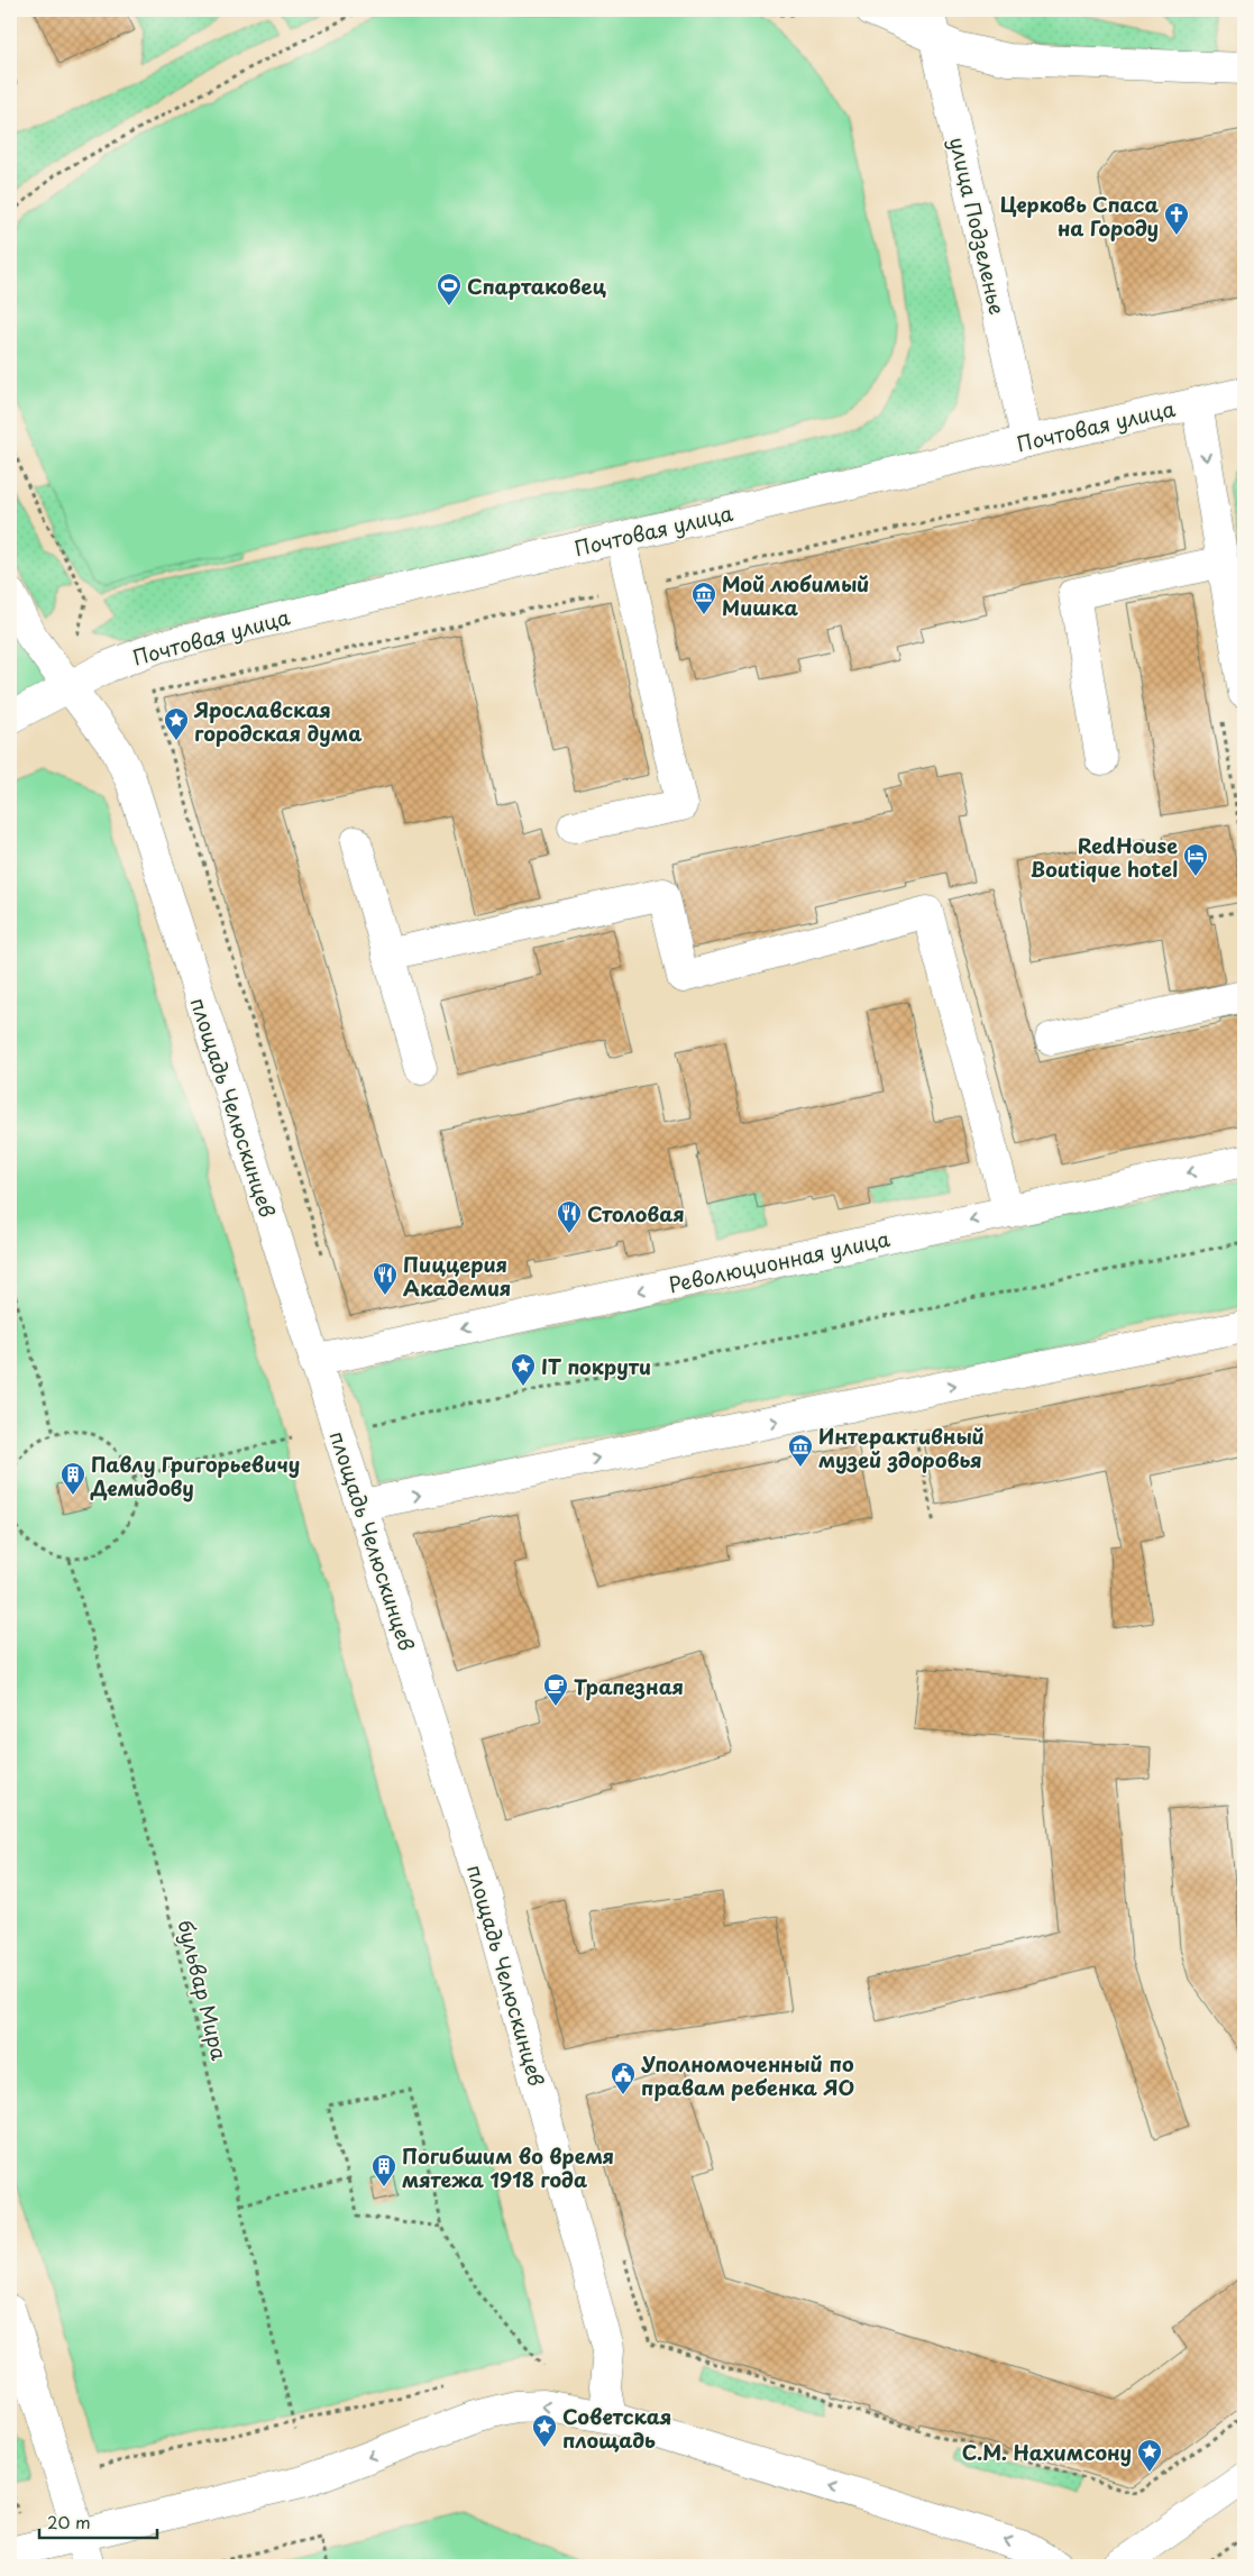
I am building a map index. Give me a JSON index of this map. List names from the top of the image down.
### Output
{
  "streets": {
    "street": [
      "улица Подзеленье",
      "Почтовая улица",
      "площадь Челюскинцев",
      "Революционная улица"
    ],
    "path": ["бульвар Мира"]
  },
  "crossings": [
    ["улица Подзеленье", "Почтовая улица"],
    ["Почтовая улица", "площадь Челюскинцев"],
    ["площадь Челюскинцев", "Революционная улица"]
  ],
  "places": {
    "church": ["Церковь Спаса на Городу"],
    "sports": ["Спартаковец"],
    "museum": ["Мой любимый Мишка", "Интерактивный музей здоровья"],
    "place": [
      "Ярославская городская дума",
      "IT покрути",
      "Советская площадь",
      "С.М. Нахимсону"
    ],
    "hotel": ["RedHouse Boutique hotel"],
    "restaurant": ["Столовая", "Пиццерия Академия"],
    "building": ["Павлу Григорьевичу Демидову", "Погибшим во время мятежа 1918 года"],
    "cafe": ["Трапезная"],
    "public building": ["Уполномоченный по правам ребенка ЯО"]
  },
  "scale_bar": "20 m"
}
